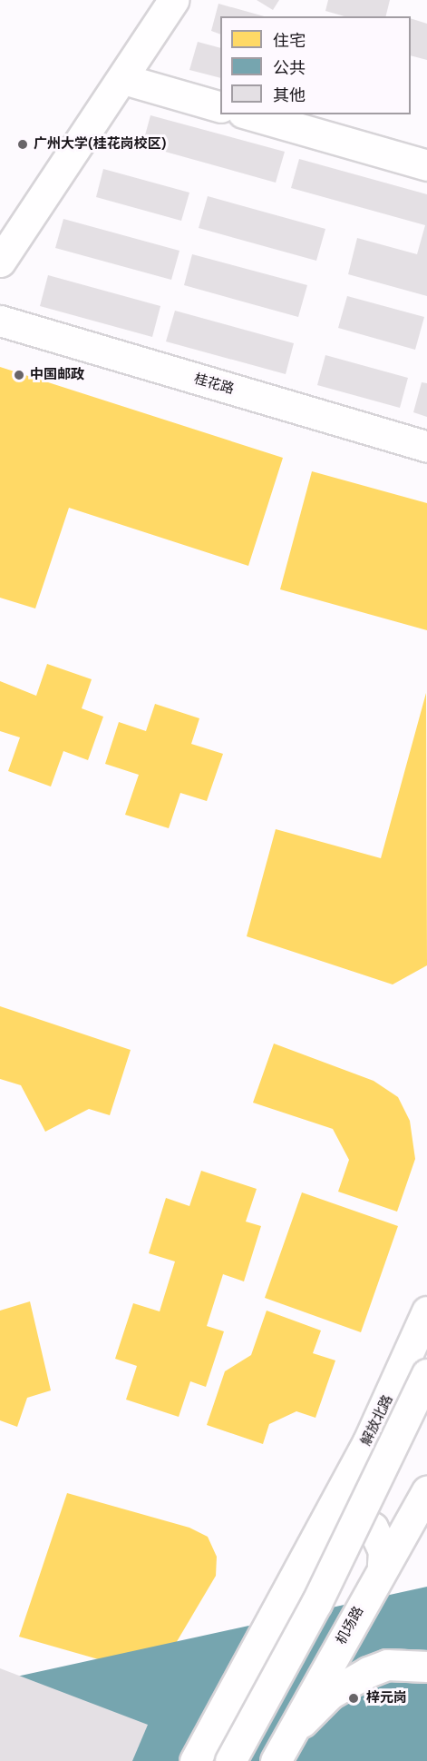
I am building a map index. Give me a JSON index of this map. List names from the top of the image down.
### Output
{
  "streets": {
    "main road": ["桂花路", "解放北路", "机场路"]
  },
  "places": ["广州大学(桂花岗校区)", "中国邮政", "梓元岗"],
  "legend": ["住宅", "公共", "其他"]
}
